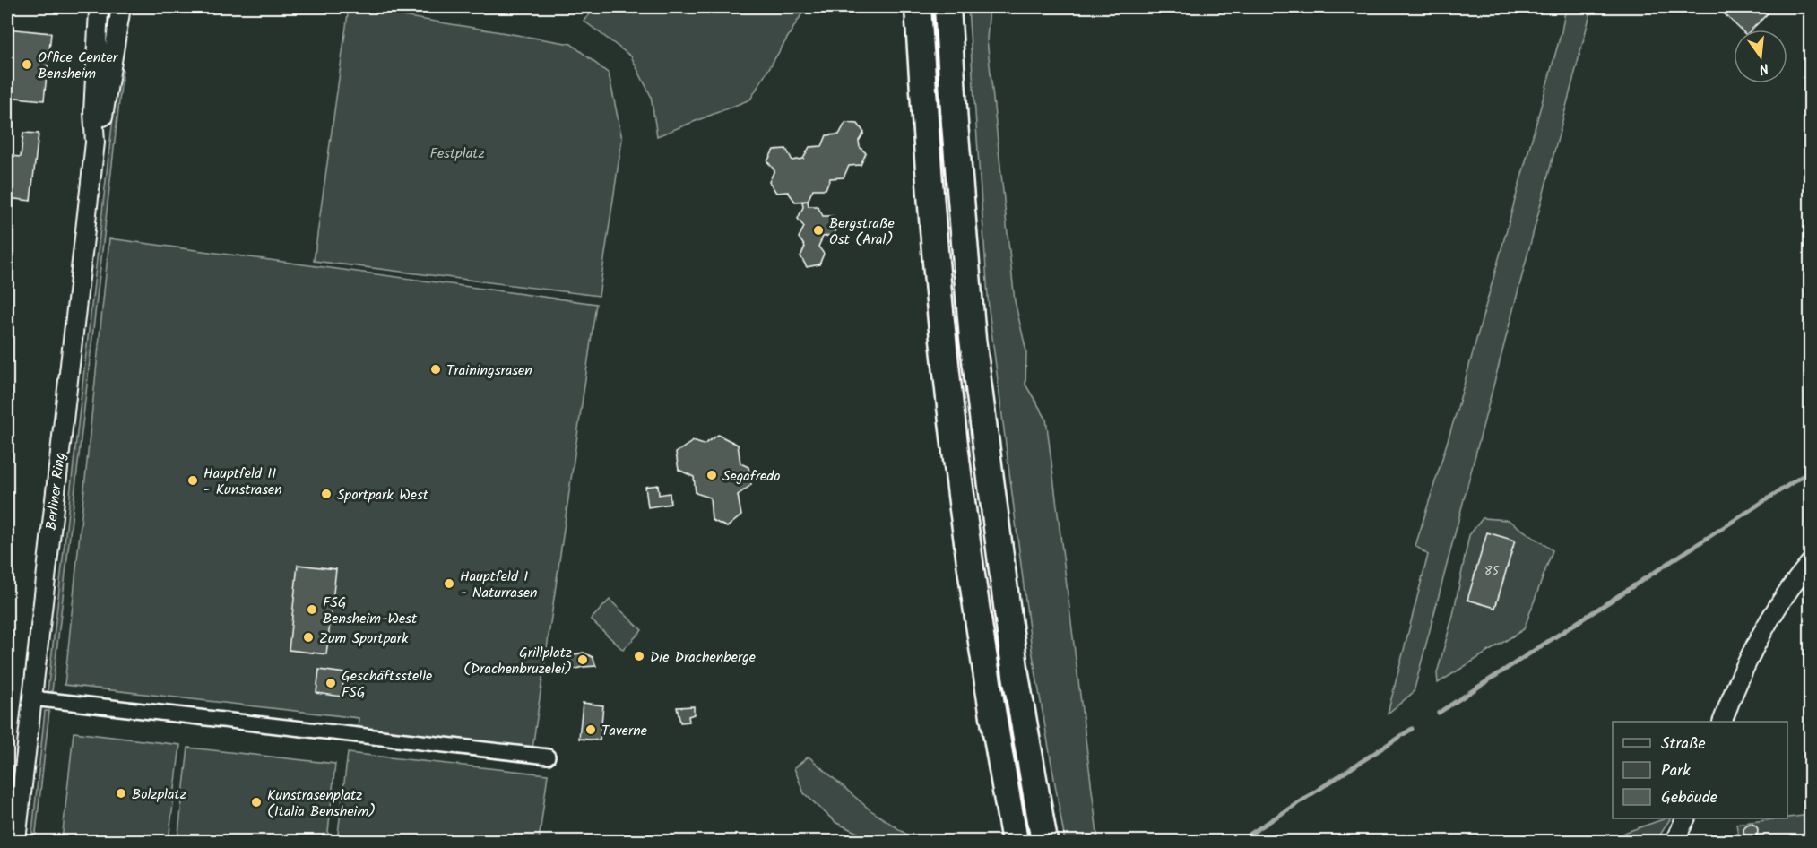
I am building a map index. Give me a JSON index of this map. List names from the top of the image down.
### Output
{
  "streets": {
    "street": ["Berliner Ring"]
  },
  "parks": ["Festplatz"],
  "places": [
    "Office Center Bensheim",
    "Bergstraße Ost (Aral)",
    "Trainingsrasen",
    "Segafredo",
    "Hauptfeld II - Kunstrasen",
    "Sportpark West",
    "Hauptfeld I - Naturrasen",
    "FSG Bensheim-West",
    "Zum Sportpark",
    "Die Drachenberge",
    "Grillplatz (Drachenbruzelei)",
    "Geschäftsstelle FSG",
    "Taverne",
    "Bolzplatz",
    "Kunstrasenplatz (Italia Bensheim)"
  ],
  "house_numbers": ["85"],
  "legend": ["Straße", "Park", "Gebäude"],
  "north": "bottom"
}
